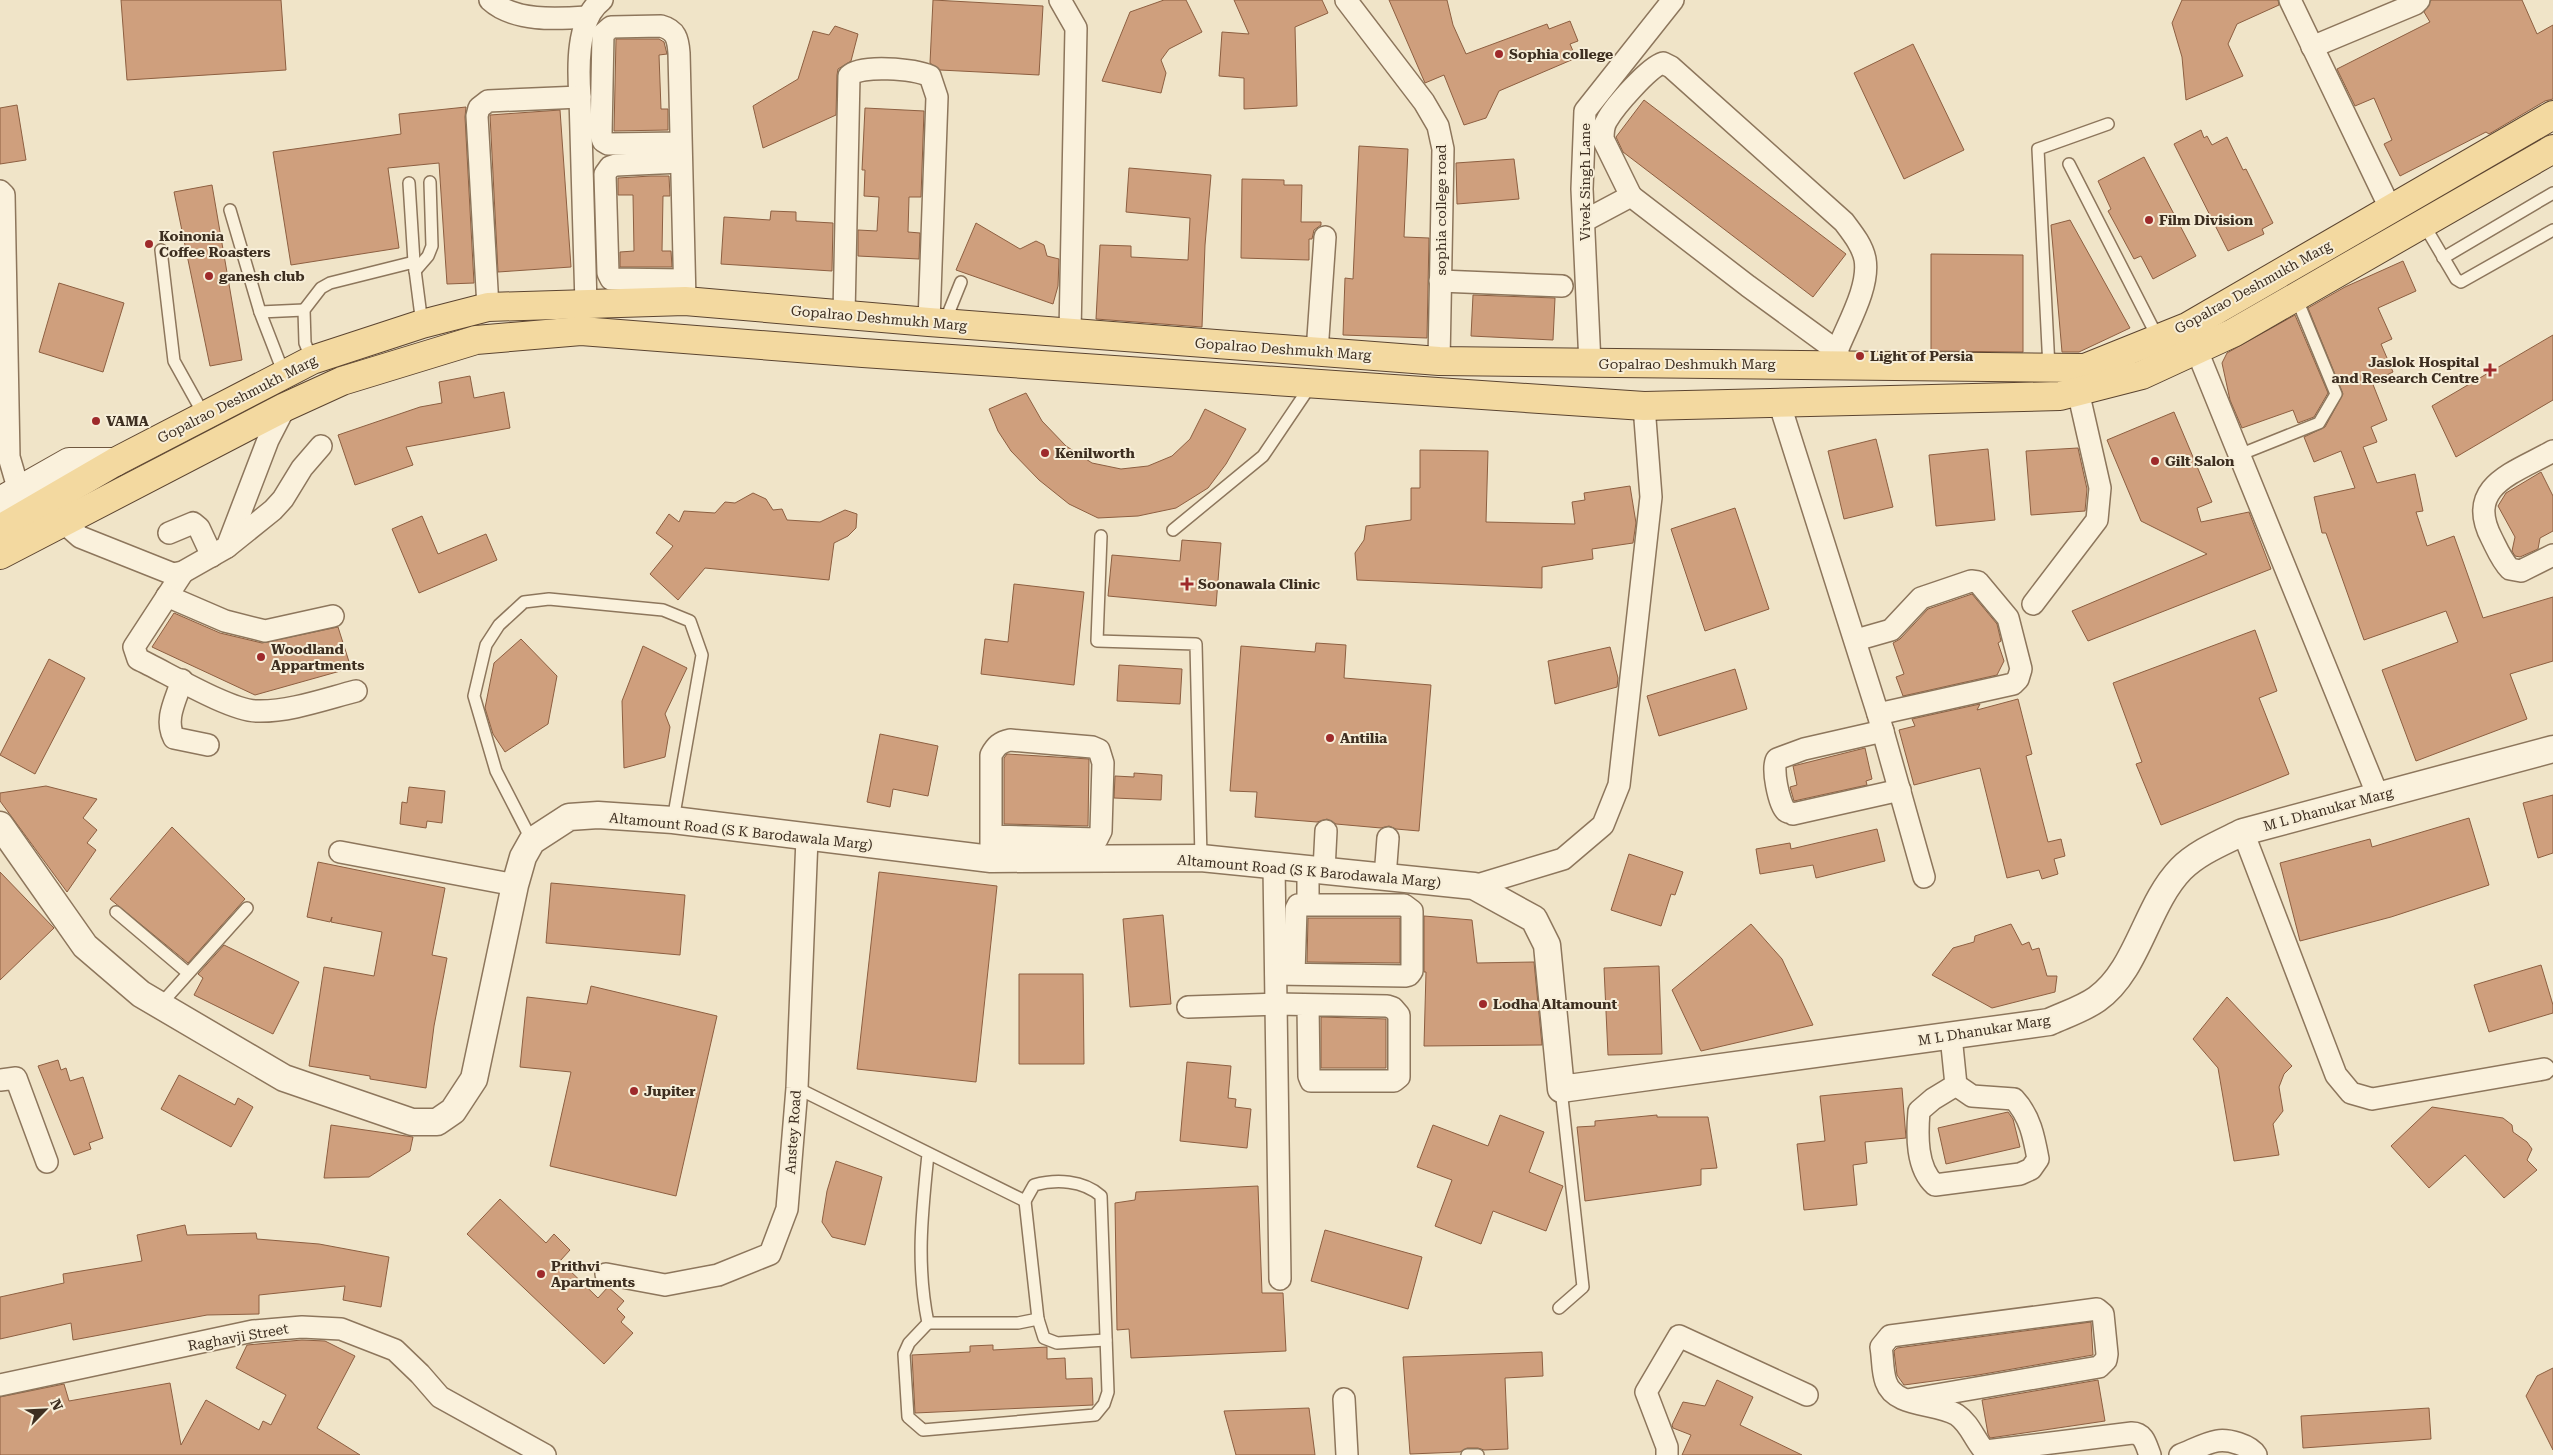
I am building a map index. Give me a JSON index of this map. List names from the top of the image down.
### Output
{
  "streets": {
    "main road": ["Gopalrao Deshmukh Marg"],
    "street": [
      "Vivek Singh Lane",
      "sophia college road",
      "M L Dhanukar Marg",
      "Altamount Road (S K Barodawala Marg)",
      "Anstey Road",
      "Raghavji Street"
    ]
  },
  "crossings": [
    ["Vivek Singh Lane", "Gopalrao Deshmukh Marg"],
    ["sophia college road", "Gopalrao Deshmukh Marg"],
    ["M L Dhanukar Marg", "Altamount Road (S K Barodawala Marg)"],
    ["Altamount Road (S K Barodawala Marg)", "Anstey Road"]
  ],
  "places": {
    "other": [
      "Sophia college",
      "Film Division",
      "Koinonia Coffee Roasters",
      "ganesh club",
      "Light of Persia",
      "VAMA",
      "Kenilworth",
      "Gilt Salon",
      "Woodland Appartments",
      "Antilia",
      "Lodha Altamount",
      "Jupiter",
      "Prithvi Apartments"
    ],
    "health": ["Jaslok Hospital and Research Centre", "Soonawala Clinic"]
  },
  "north": "top right"
}
